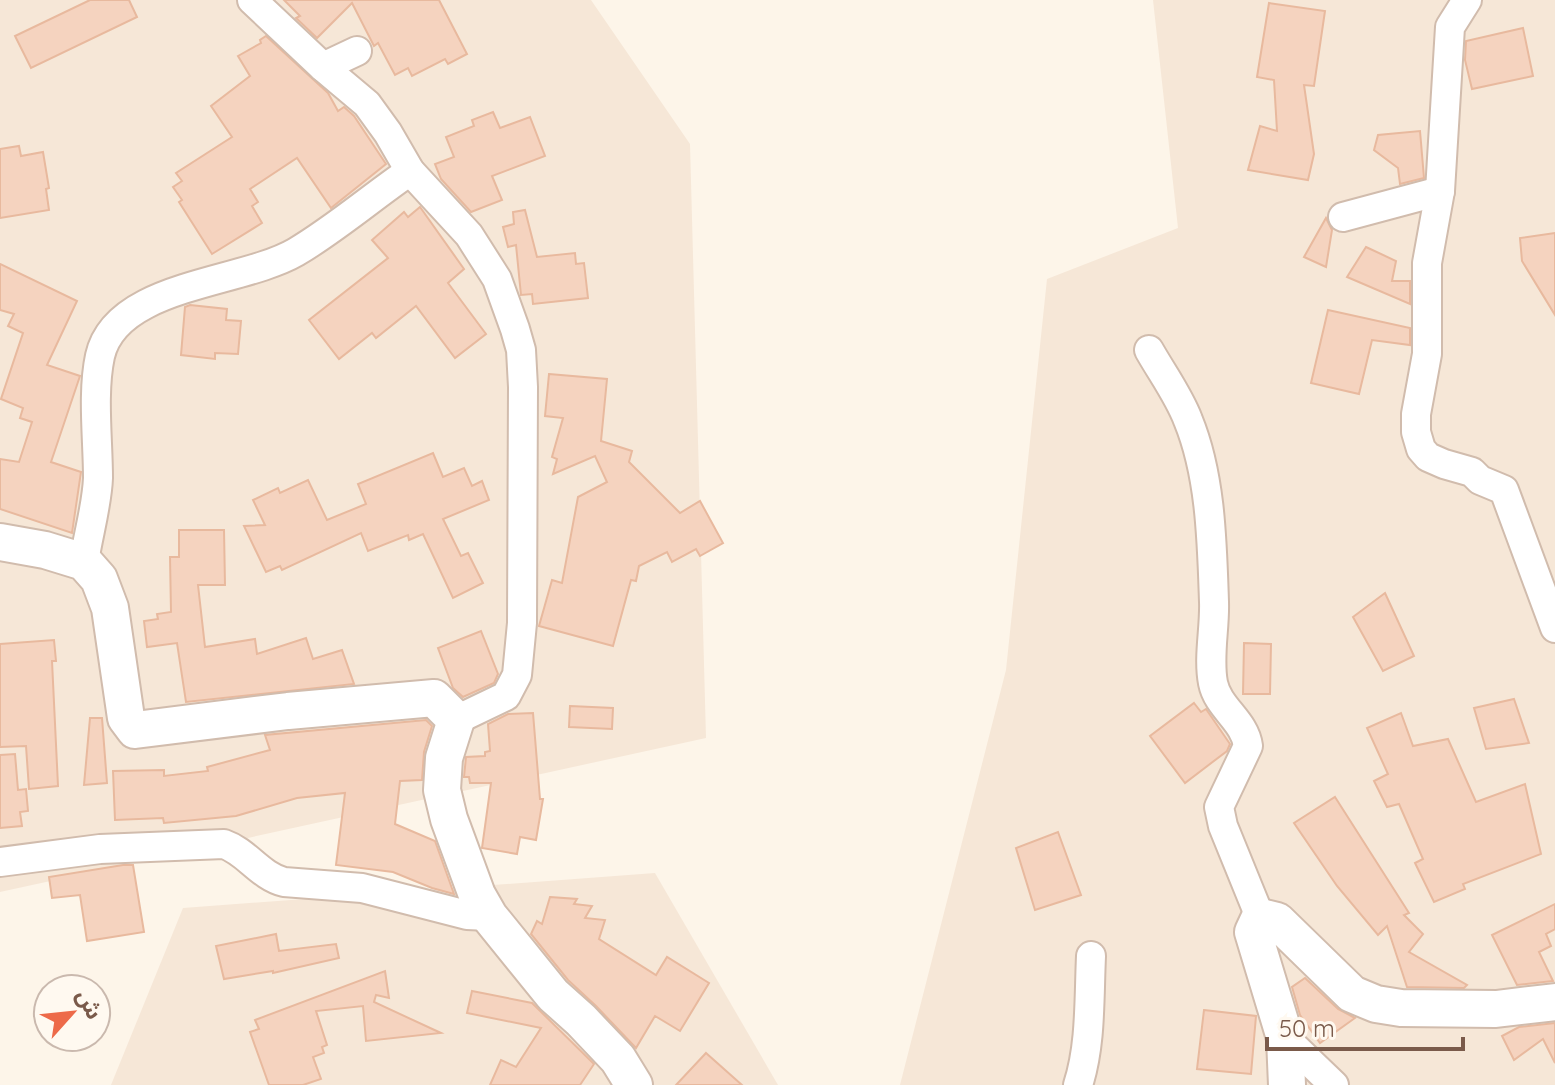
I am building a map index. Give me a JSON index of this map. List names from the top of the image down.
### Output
{
  "scale_bar": "50 m",
  "north": "top right"
}
